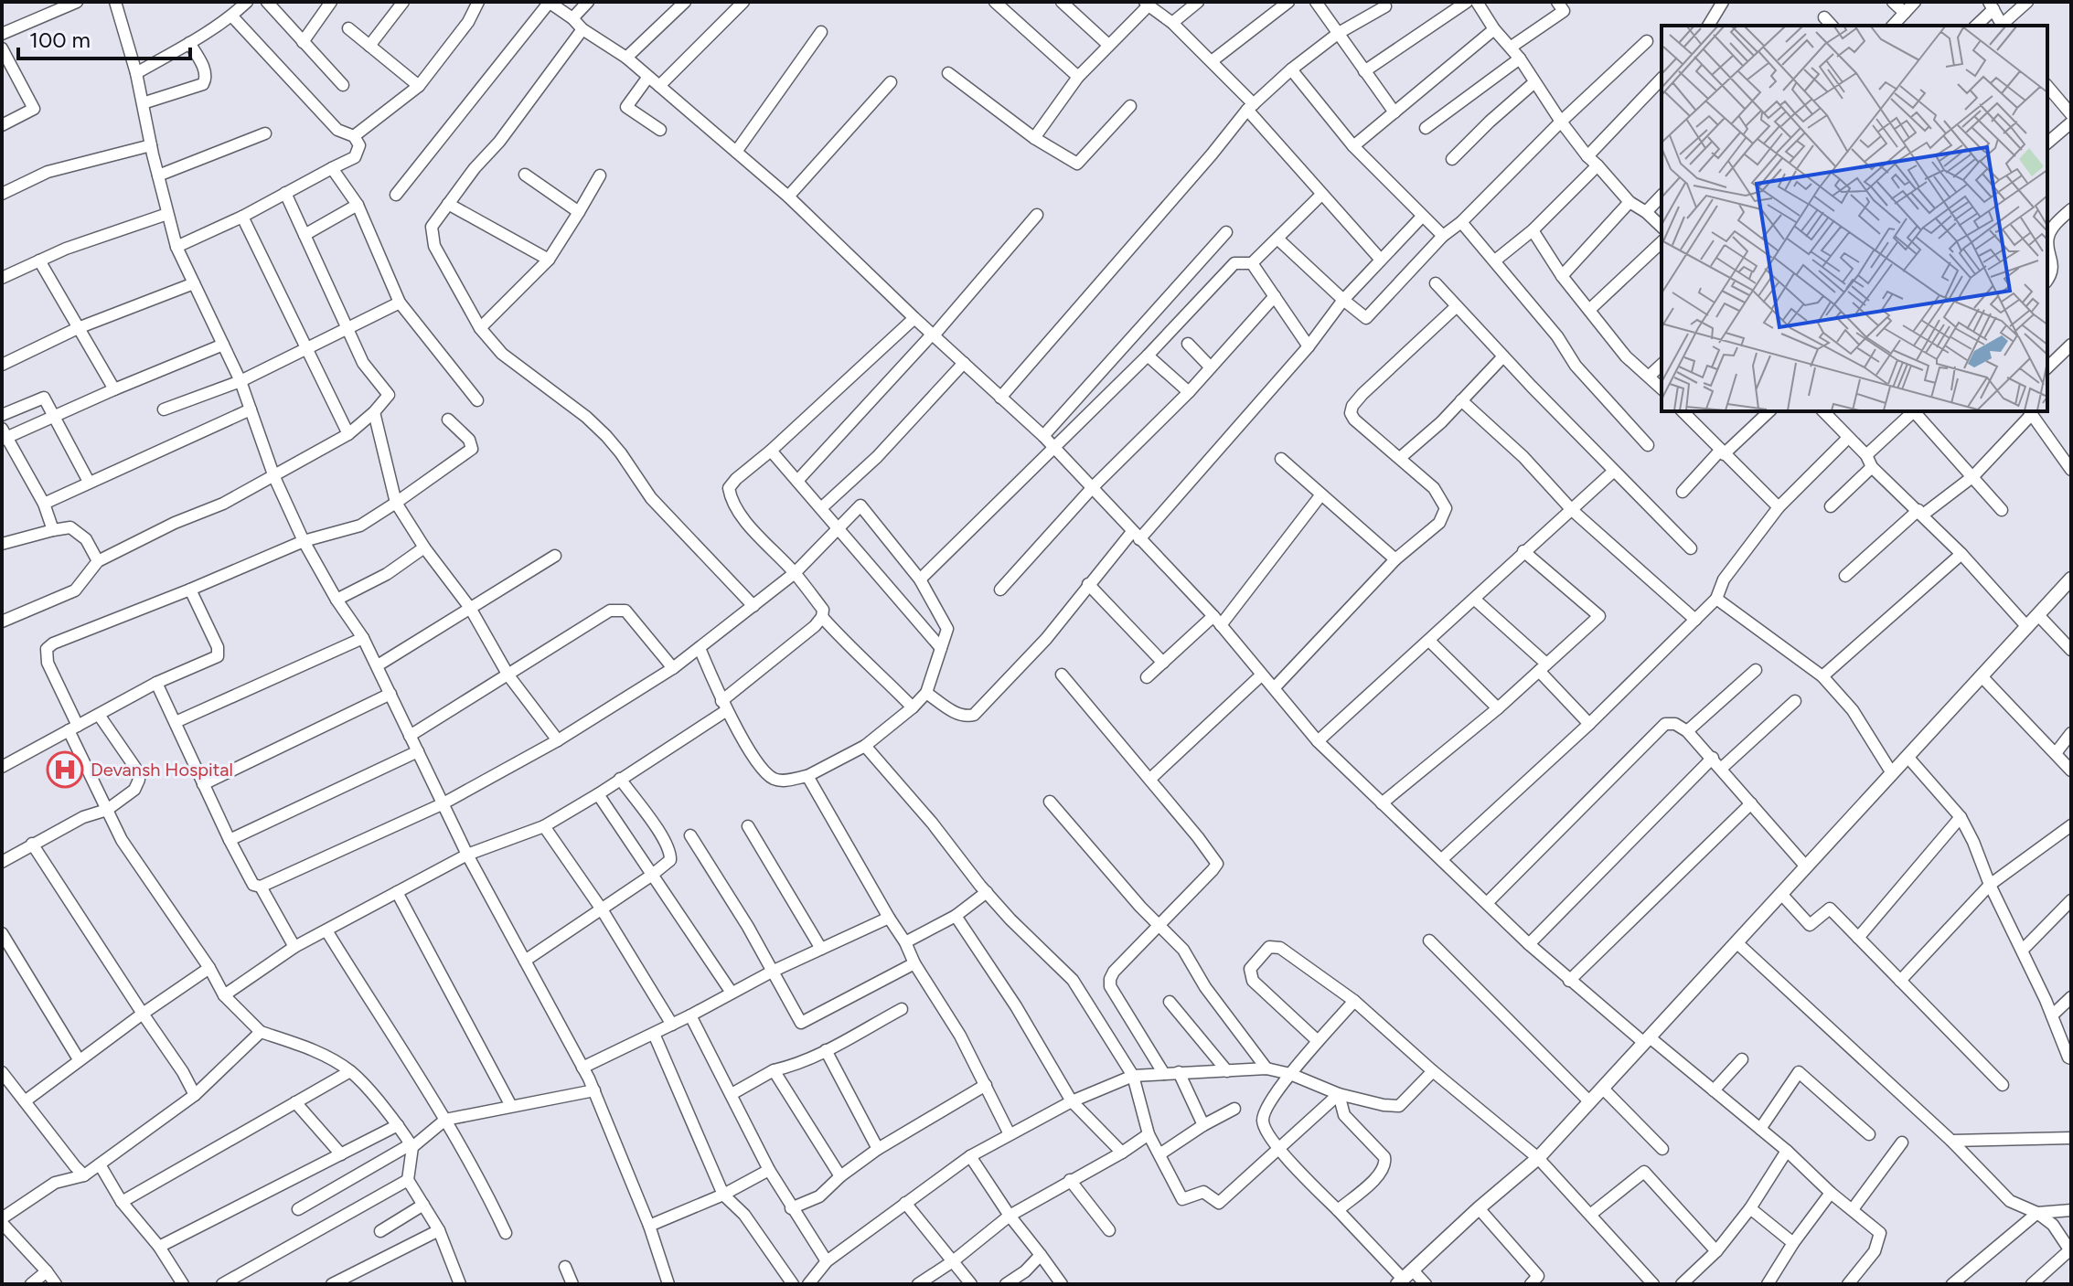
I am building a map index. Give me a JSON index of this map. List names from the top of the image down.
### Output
{
  "places": {
    "hospital": ["Devansh Hospital"]
  },
  "scale_bar": "100 m"
}
